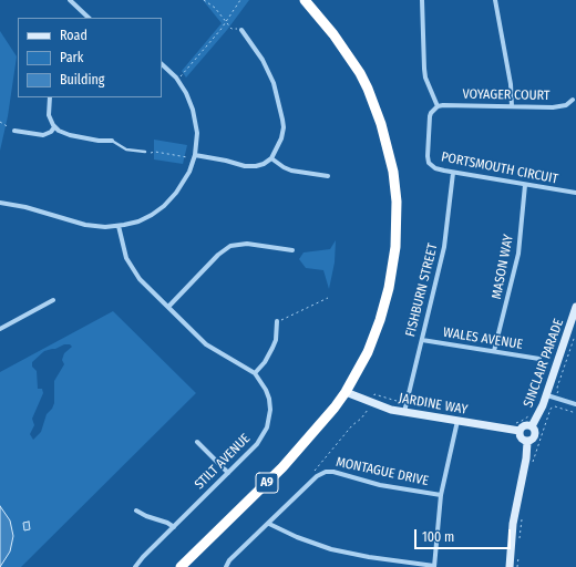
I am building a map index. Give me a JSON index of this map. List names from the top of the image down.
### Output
{
  "streets": {
    "highway": ["A9"],
    "street": [
      "VOYAGER COURT",
      "PORTSMOUTH CIRCUIT",
      "MASON WAY",
      "FISHBURN STREET",
      "WALES AVENUE",
      "SINCLAIR PARADE",
      "JARDINE WAY",
      "STILT AVENUE",
      "MONTAGUE DRIVE"
    ]
  },
  "crossings": [
    ["VOYAGER COURT", "PORTSMOUTH CIRCUIT"],
    ["PORTSMOUTH CIRCUIT", "MASON WAY"],
    ["PORTSMOUTH CIRCUIT", "FISHBURN STREET"],
    ["MASON WAY", "WALES AVENUE"],
    ["FISHBURN STREET", "WALES AVENUE"],
    ["FISHBURN STREET", "JARDINE WAY"],
    ["SINCLAIR PARADE", "JARDINE WAY"],
    ["JARDINE WAY", "A9"]
  ],
  "legend": ["Road", "Park", "Building"],
  "scale_bar": "100 m"
}
